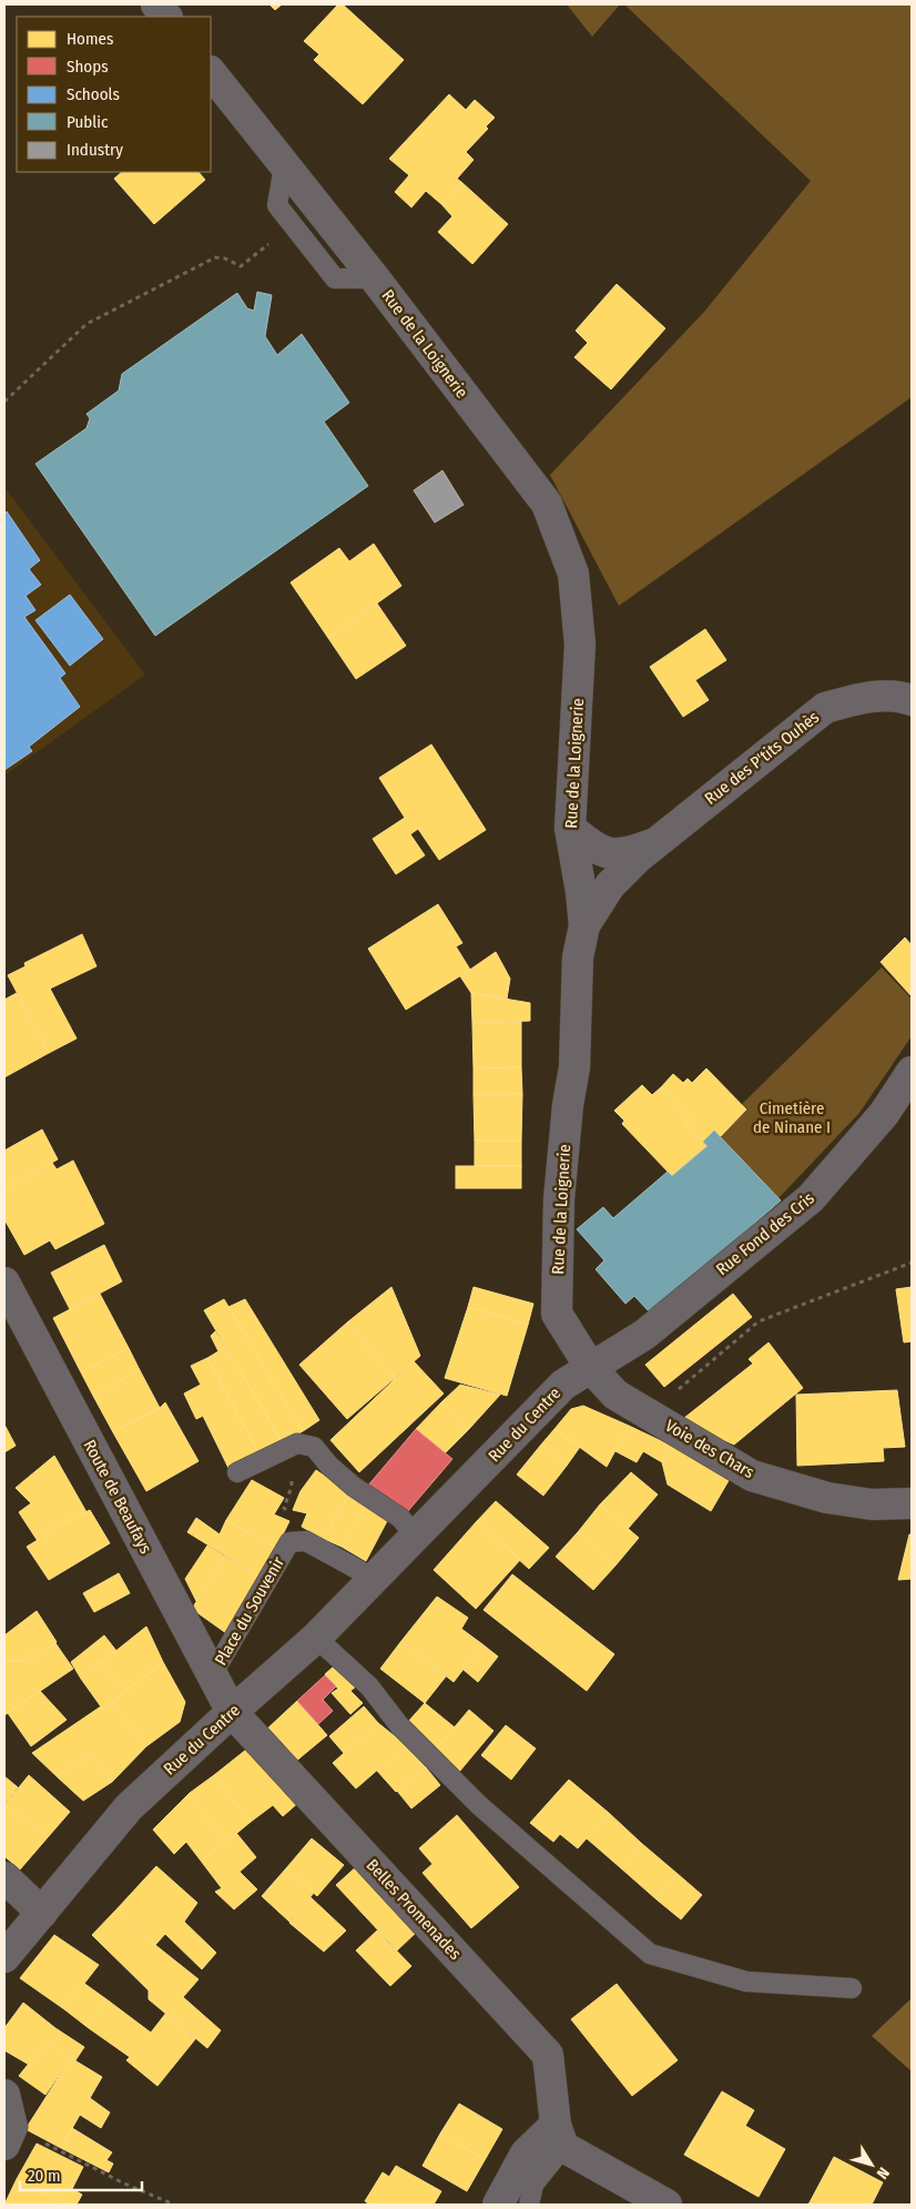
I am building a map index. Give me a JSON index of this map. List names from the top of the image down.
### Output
{
  "streets": {
    "street": [
      "Rue de la Loignerie",
      "Rue des P'tits Ouhès",
      "Rue Fond des Cris",
      "Rue du Centre",
      "Voie des Chars",
      "Route de Beaufays",
      "Belles Promenades"
    ],
    "lane": ["Place du Souvenir"]
  },
  "crossings": [
    ["Rue de la Loignerie", "Rue des P'tits Ouhès"],
    ["Rue de la Loignerie", "Rue Fond des Cris"],
    ["Rue de la Loignerie", "Rue du Centre"],
    ["Rue de la Loignerie", "Voie des Chars"],
    ["Rue Fond des Cris", "Rue du Centre"],
    ["Rue Fond des Cris", "Voie des Chars"],
    ["Rue du Centre", "Voie des Chars"],
    ["Rue du Centre", "Route de Beaufays"],
    ["Rue du Centre", "Place du Souvenir"],
    ["Rue du Centre", "Belles Promenades"],
    ["Route de Beaufays", "Place du Souvenir"],
    ["Route de Beaufays", "Belles Promenades"]
  ],
  "parks": ["Cimetière de Ninane I"],
  "legend": [
    "Homes",
    "Shops",
    "Schools",
    "Public",
    "Industry"
  ],
  "scale_bar": "20 m",
  "north": "bottom right"
}
